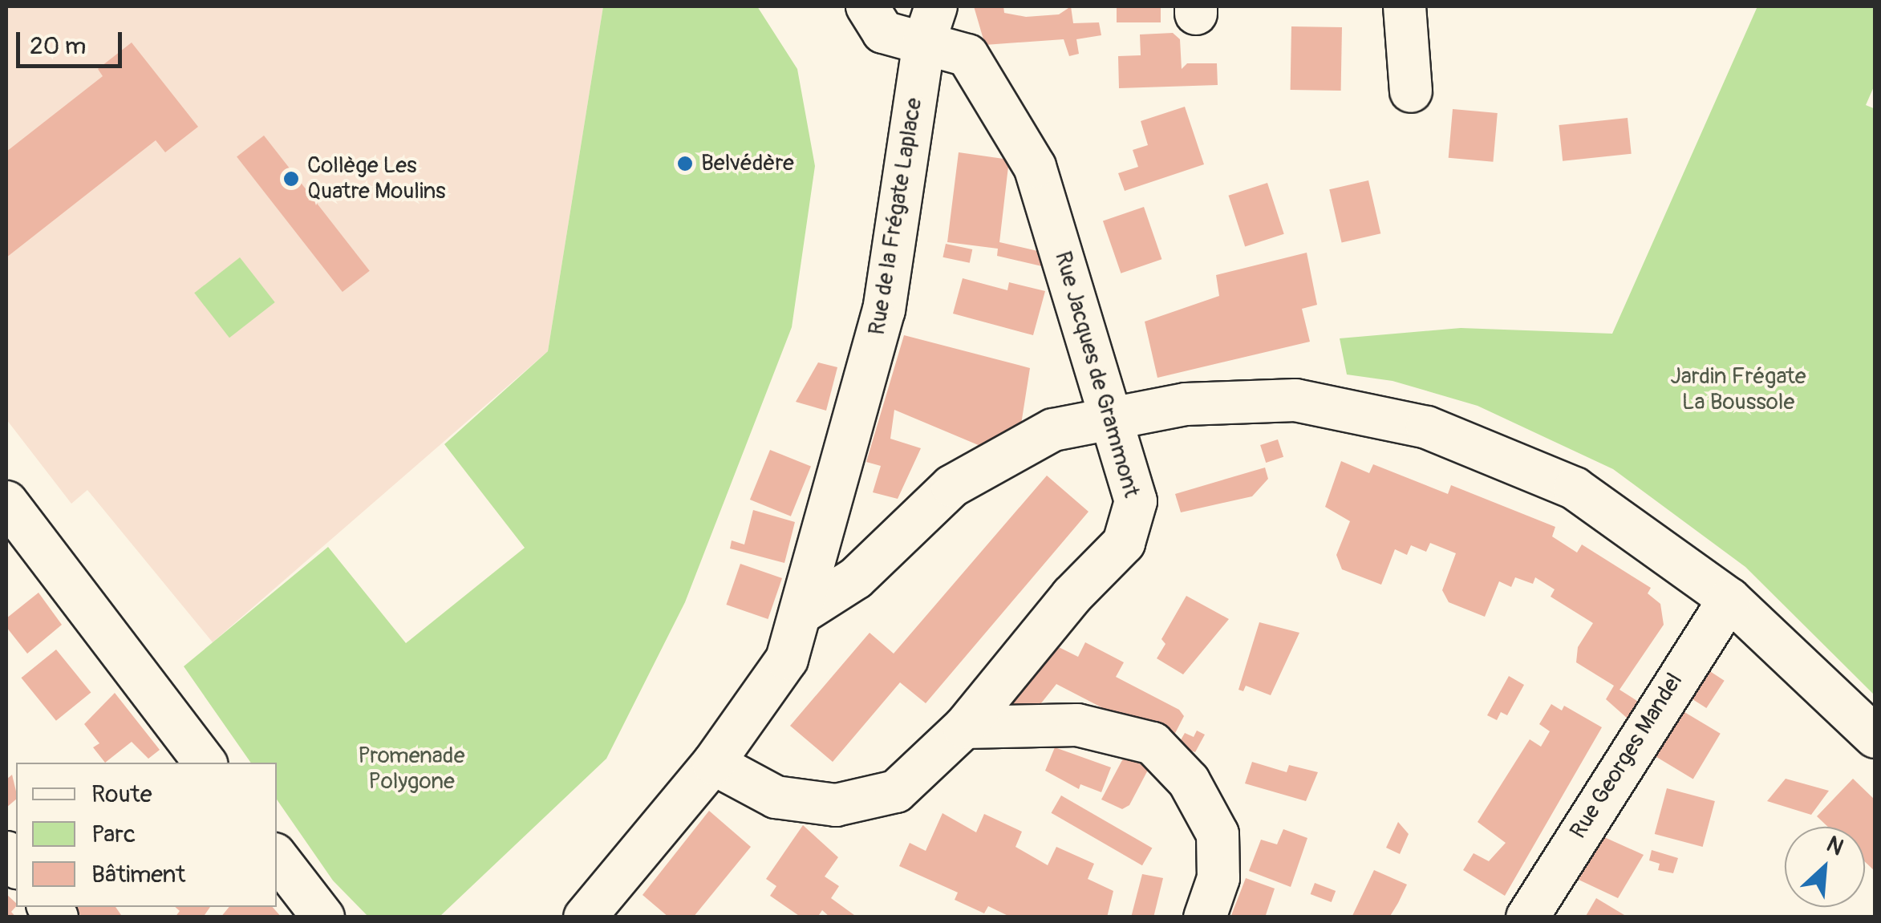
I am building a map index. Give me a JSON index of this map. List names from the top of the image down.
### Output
{
  "streets": {
    "street": ["Rue de la Frégate Laplace", "Rue Jacques de Grammont", "Rue Georges Mandel"]
  },
  "crossings": [
    ["Rue de la Frégate Laplace", "Rue Jacques de Grammont"]
  ],
  "parks": ["Jardin Frégate La Boussole", "Promenade Polygone"],
  "places": ["Belvédère", "Collège Les Quatre Moulins"],
  "legend": ["Route", "Parc", "Bâtiment"],
  "scale_bar": "20 m",
  "north": "top right"
}
